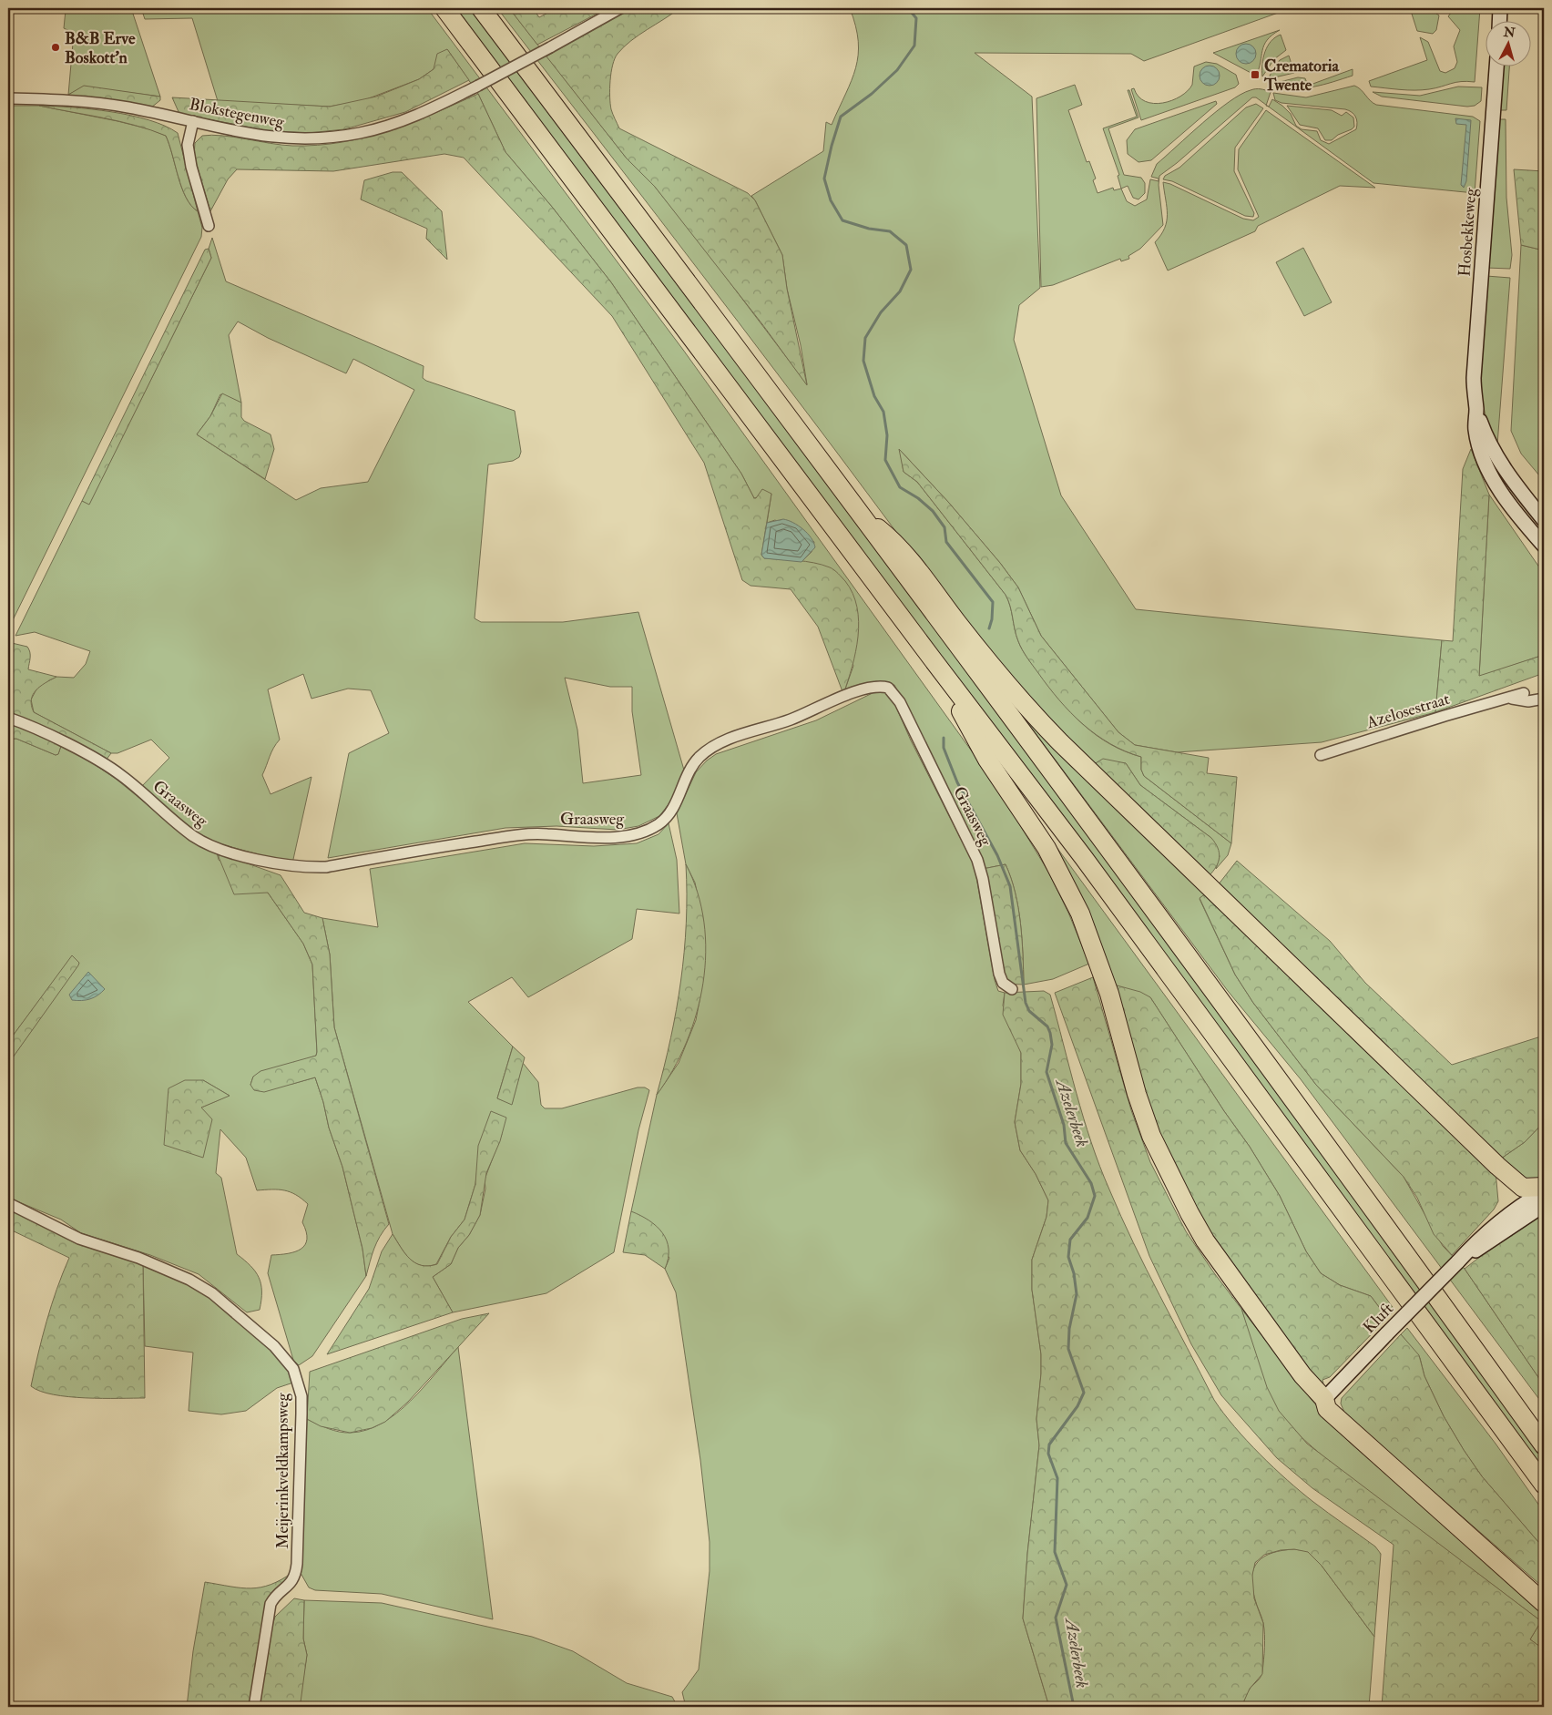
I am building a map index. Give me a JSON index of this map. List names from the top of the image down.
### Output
{
  "streets": {
    "main road": ["Hosbekkeweg", "Kluft"],
    "street": [
      "Blokstegenweg",
      "Azelosestraat",
      "Graasweg",
      "Meijerinkveldkampsweg"
    ]
  },
  "water": ["Azelerbeek"],
  "places": {
    "other": ["B&B Erve Boskott'n"],
    "transit": ["Crematoria Twente"]
  },
  "north": "top"
}
